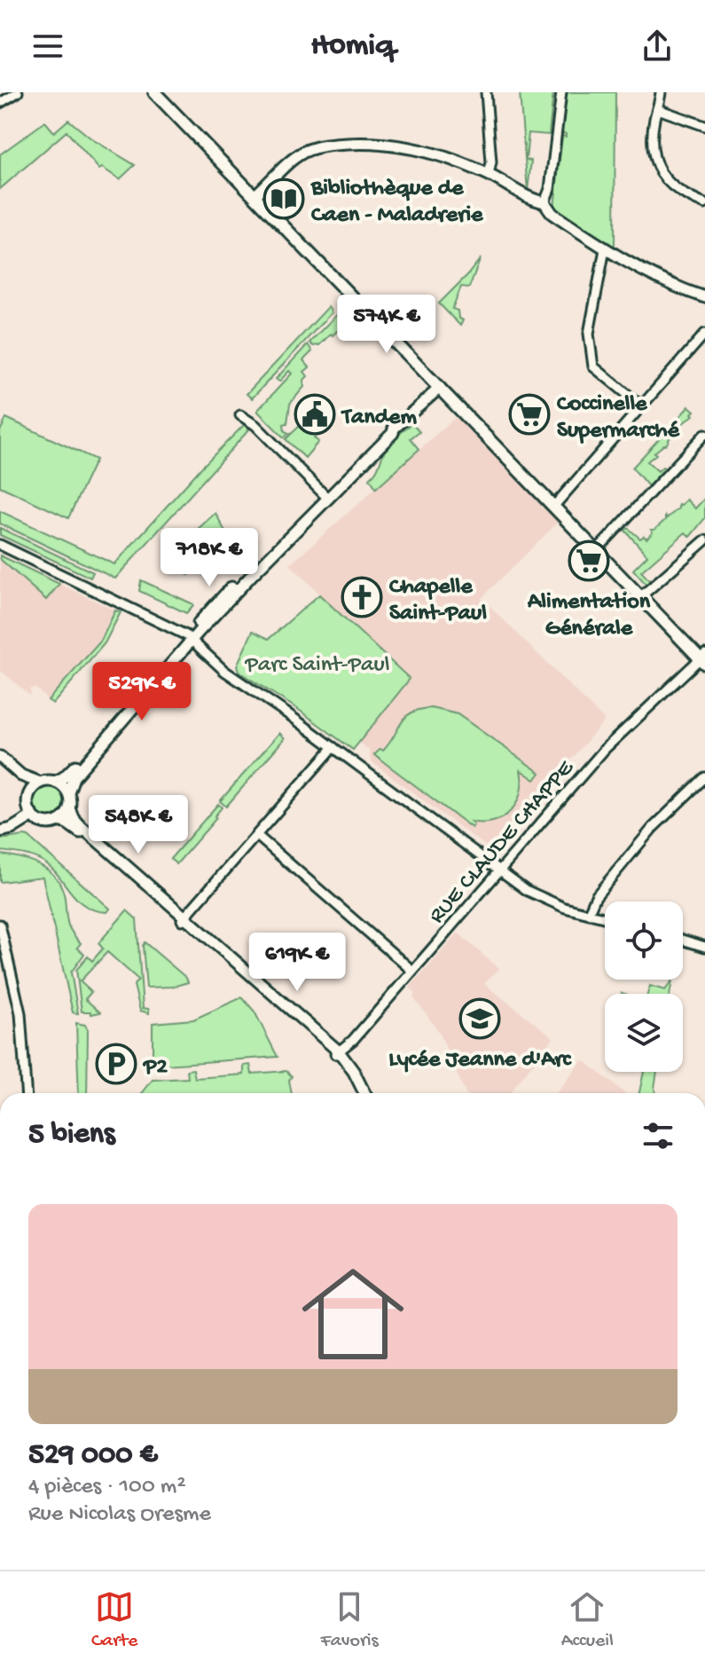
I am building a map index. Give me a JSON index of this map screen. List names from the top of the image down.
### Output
{
  "streets": {
    "street": ["RUE CLAUDE CHAPPE"]
  },
  "parks": ["Parc Saint-Paul"],
  "places": {
    "library": ["Bibliothèque de Caen - Maladrerie"],
    "public building": ["Tandem"],
    "supermarket": ["Coccinelle Supermarché", "Alimentation Générale"],
    "church": ["Chapelle Saint-Paul"],
    "school or university": ["Lycée Jeanne d'Arc"],
    "parking": ["P2"]
  },
  "page": {
    "header": "Homiq",
    "price": [
      "574K €",
      "718K €",
      "529K €",
      "548K €",
      "619K €"
    ],
    "heading": "5 biens",
    "list": [
      {
        "name": "529 000 €",
        "note": "4 pièces · 100 m² · Rue Nicolas Oresme"
      }
    ],
    "tabs": ["Carte", "Favoris", "Accueil"]
  }
}
